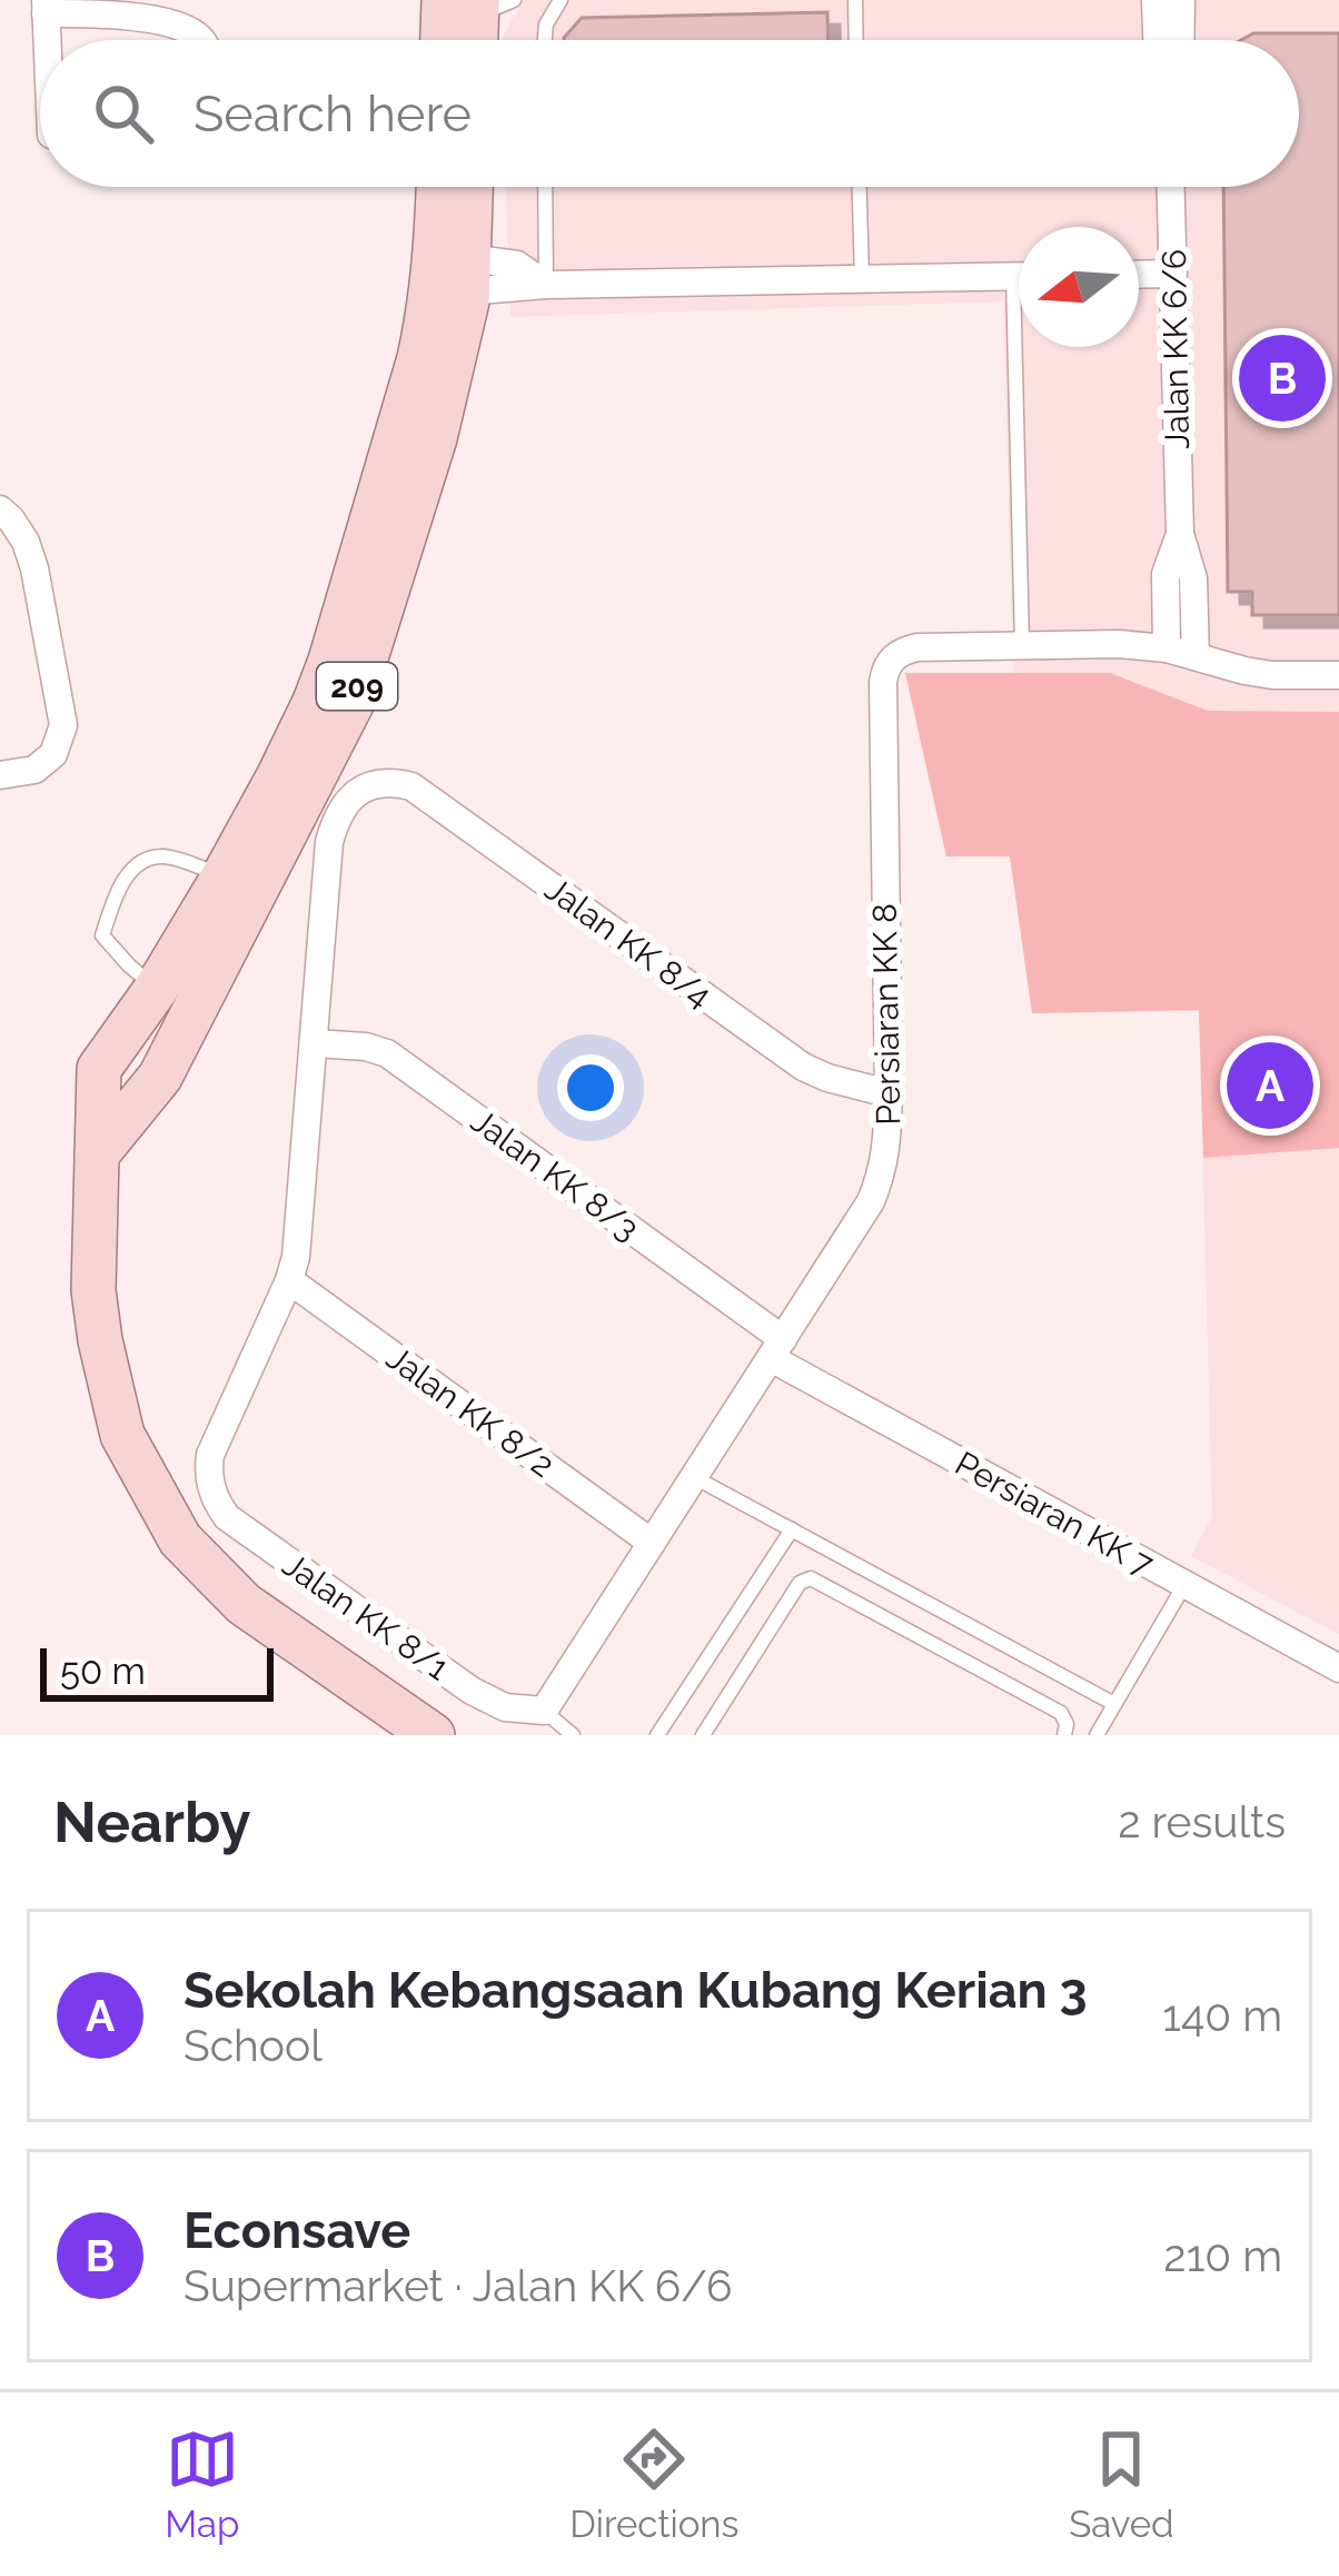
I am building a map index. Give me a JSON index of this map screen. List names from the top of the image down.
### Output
{
  "streets": {
    "main road": ["209"],
    "street": [
      "Jalan KK 6/6",
      "Jalan KK 8/4",
      "Persiaran KK 8",
      "Jalan KK 8/3",
      "Jalan KK 8/2",
      "Persiaran KK 7",
      "Jalan KK 8/1"
    ]
  },
  "crossings": [
    ["Jalan KK 6/6", "Persiaran KK 8"],
    ["Jalan KK 8/4", "Persiaran KK 8"],
    ["Jalan KK 8/4", "Jalan KK 8/3"],
    ["Persiaran KK 8", "Jalan KK 8/3"],
    ["Persiaran KK 8", "Jalan KK 8/2"],
    ["Persiaran KK 8", "Persiaran KK 7"],
    ["Persiaran KK 8", "Jalan KK 8/1"],
    ["Jalan KK 8/3", "Persiaran KK 7"],
    ["Jalan KK 8/2", "Jalan KK 8/1"]
  ],
  "scale_bar": "50 m",
  "north": "left",
  "page": {
    "search": "Search here",
    "pins": ["B", "A"],
    "scale": "50 m",
    "heading": ["Nearby", "2 results"],
    "list": [
      {
        "mark": "A",
        "name": "Sekolah Kebangsaan Kubang Kerian 3",
        "note": "School",
        "value": "140 m"
      },
      {
        "mark": "B",
        "name": "Econsave",
        "note": "Supermarket · Jalan KK 6/6",
        "value": "210 m"
      }
    ],
    "nav": ["Map", "Directions", "Saved"]
  }
}
